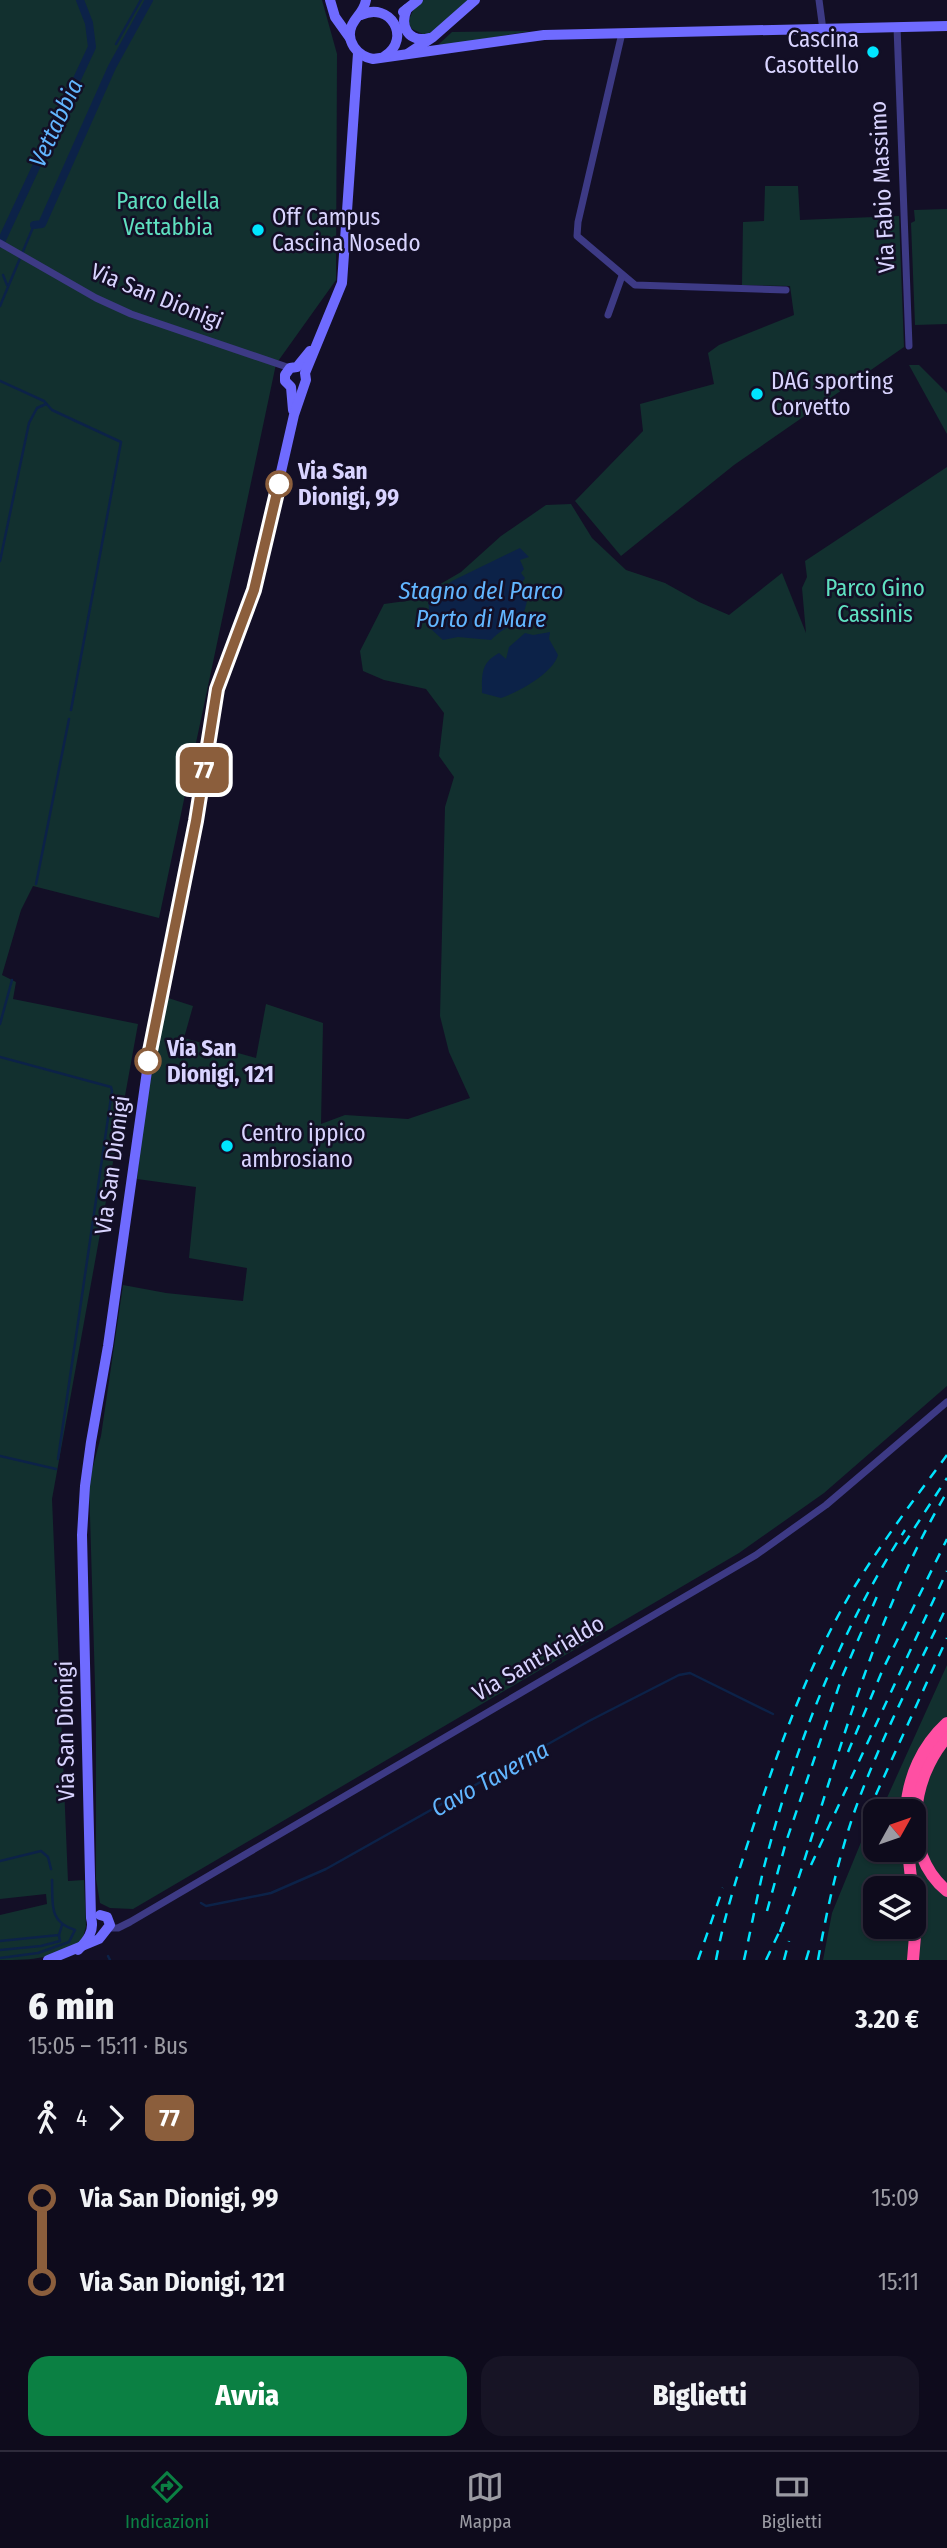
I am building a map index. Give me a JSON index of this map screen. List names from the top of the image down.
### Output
{
  "streets": {
    "street": ["Via Fabio Massimo", "Via San Dionigi", "Via Sant'Arialdo"]
  },
  "crossings": [
    ["Via San Dionigi", "Via Sant'Arialdo"]
  ],
  "water": ["Vettabbia", "Stagno del Parco Porto di Mare", "Cavo Taverna"],
  "parks": ["Parco della Vettabbia", "Parco Gino Cassinis"],
  "places": [
    "Cascina Casottello",
    "Off Campus Cascina Nosedo",
    "DAG sporting Corvetto",
    "Via San Dionigi, 99",
    "Via San Dionigi, 121",
    "Centro ippico ambrosiano"
  ],
  "lines": ["bus line 77"],
  "north": "top right",
  "page": {
    "on_map": "77",
    "heading": ["6 min", "15:05 – 15:11 · Bus", "3.20 €"],
    "legs": ["4", "77"],
    "list": [
      {
        "name": "Via San Dionigi, 99",
        "value": "15:09"
      },
      {
        "name": "Via San Dionigi, 121",
        "value": "15:11"
      }
    ],
    "buttons": ["Avvia", "Biglietti"],
    "tabs": ["Indicazioni", "Mappa", "Biglietti"]
  }
}
